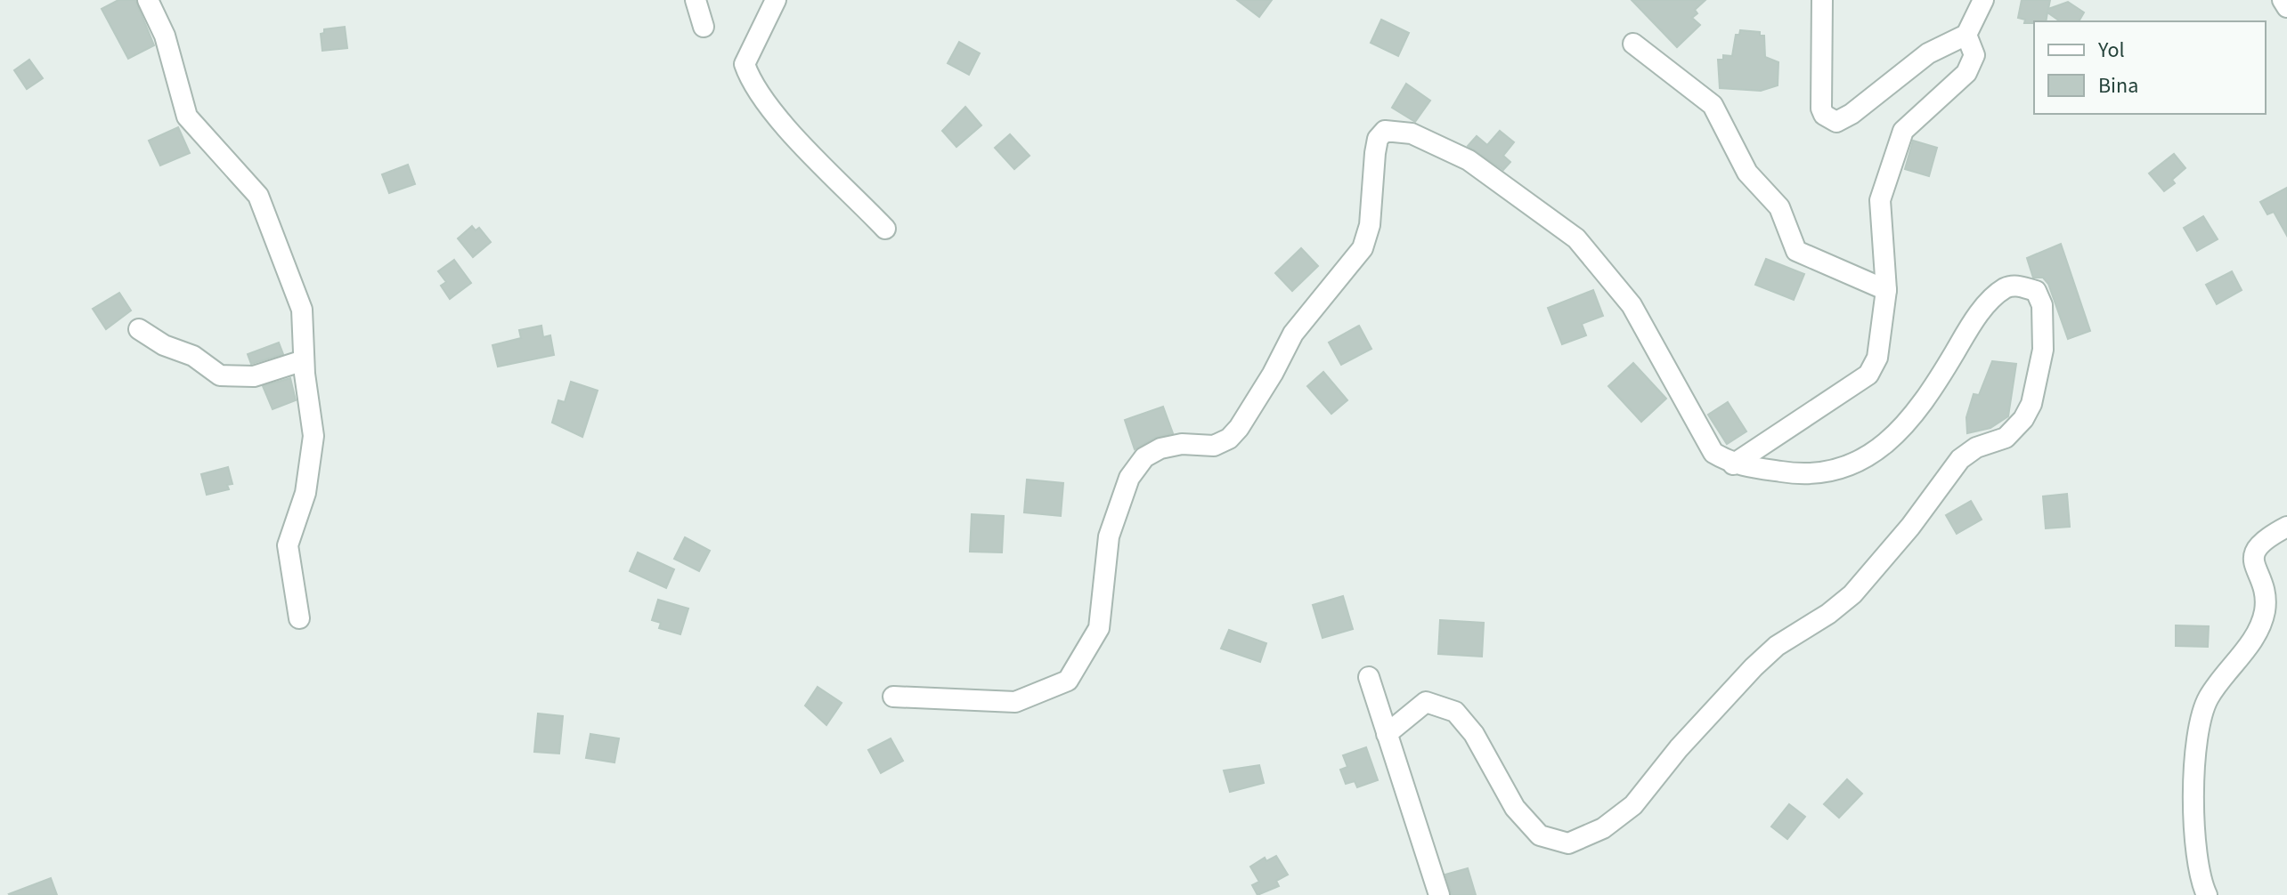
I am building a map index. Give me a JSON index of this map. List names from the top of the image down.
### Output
{
  "legend": ["Yol", "Bina"]
}
